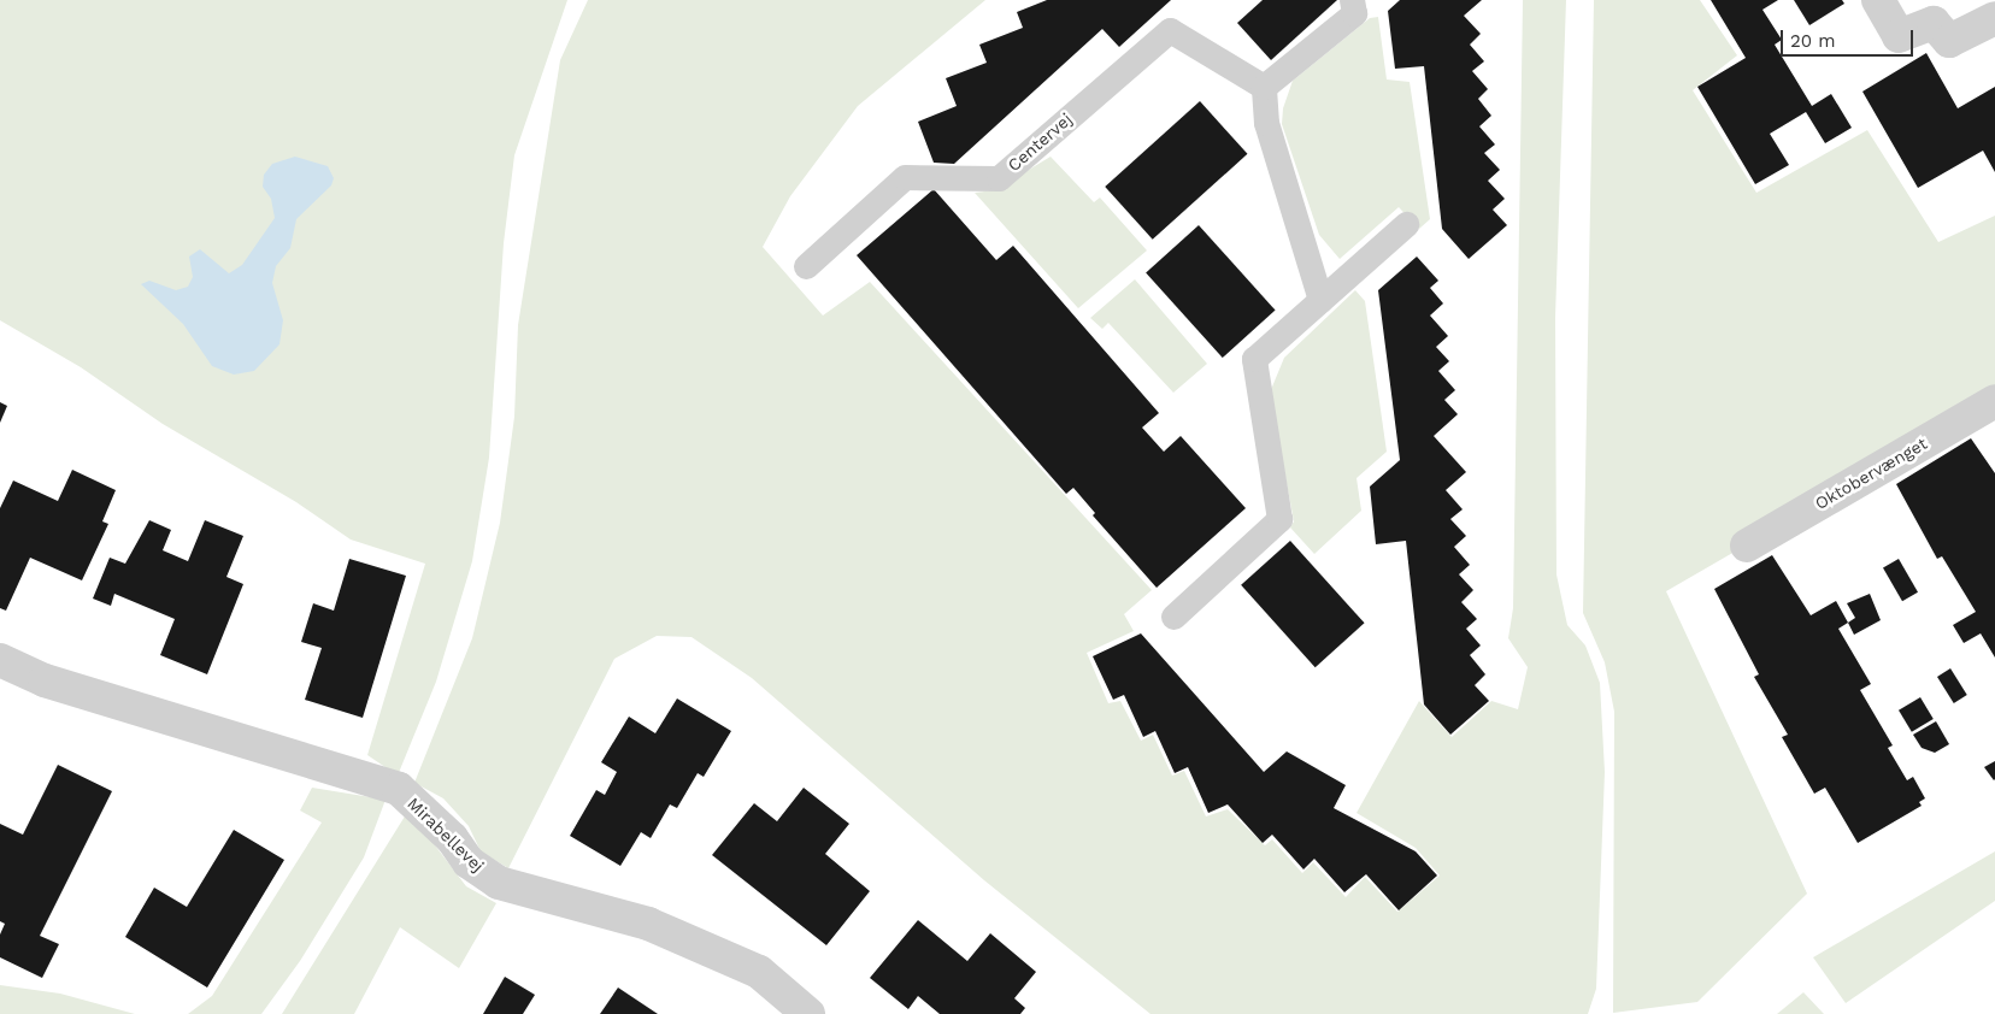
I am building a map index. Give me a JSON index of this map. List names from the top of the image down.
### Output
{
  "streets": {
    "street": ["Oktobervænget", "Mirabellevej"],
    "lane": ["Centervej"]
  },
  "scale_bar": "20 m"
}
